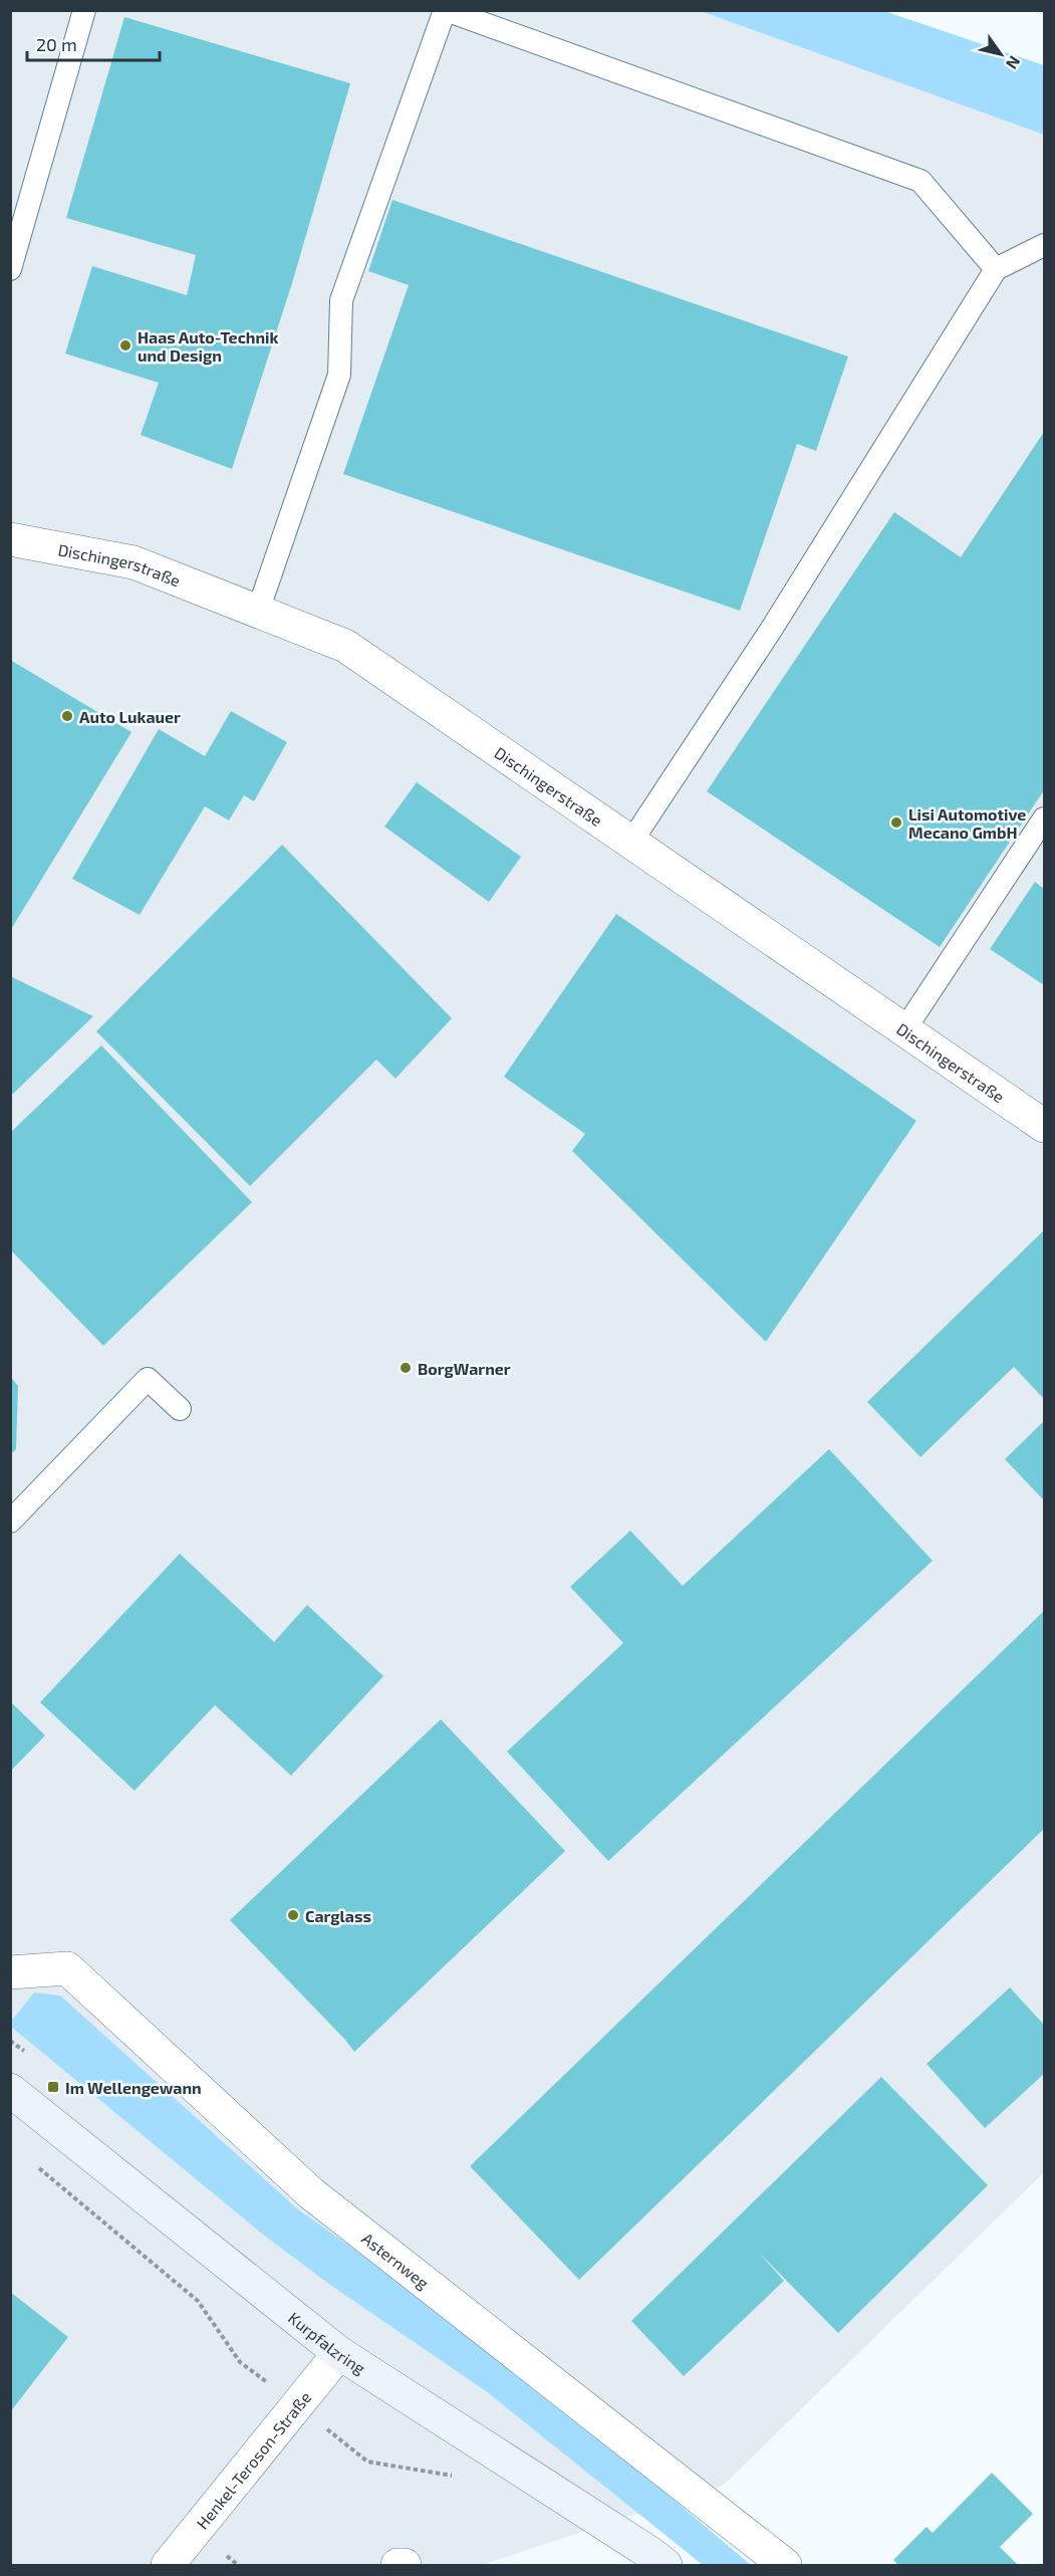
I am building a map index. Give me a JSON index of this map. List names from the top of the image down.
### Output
{
  "streets": {
    "main road": ["Kurpfalzring"],
    "street": ["Dischingerstraße", "Asternweg", "Henkel-Teroson-Straße"]
  },
  "crossings": [
    ["Kurpfalzring", "Henkel-Teroson-Straße"]
  ],
  "places": {
    "other": [
      "Haas Auto-Technik und Design",
      "Auto Lukauer",
      "Lisi Automotive Mecano GmbH",
      "BorgWarner",
      "Carglass"
    ],
    "transit": ["Im Wellengewann"]
  },
  "scale_bar": "20 m",
  "north": "bottom right"
}
